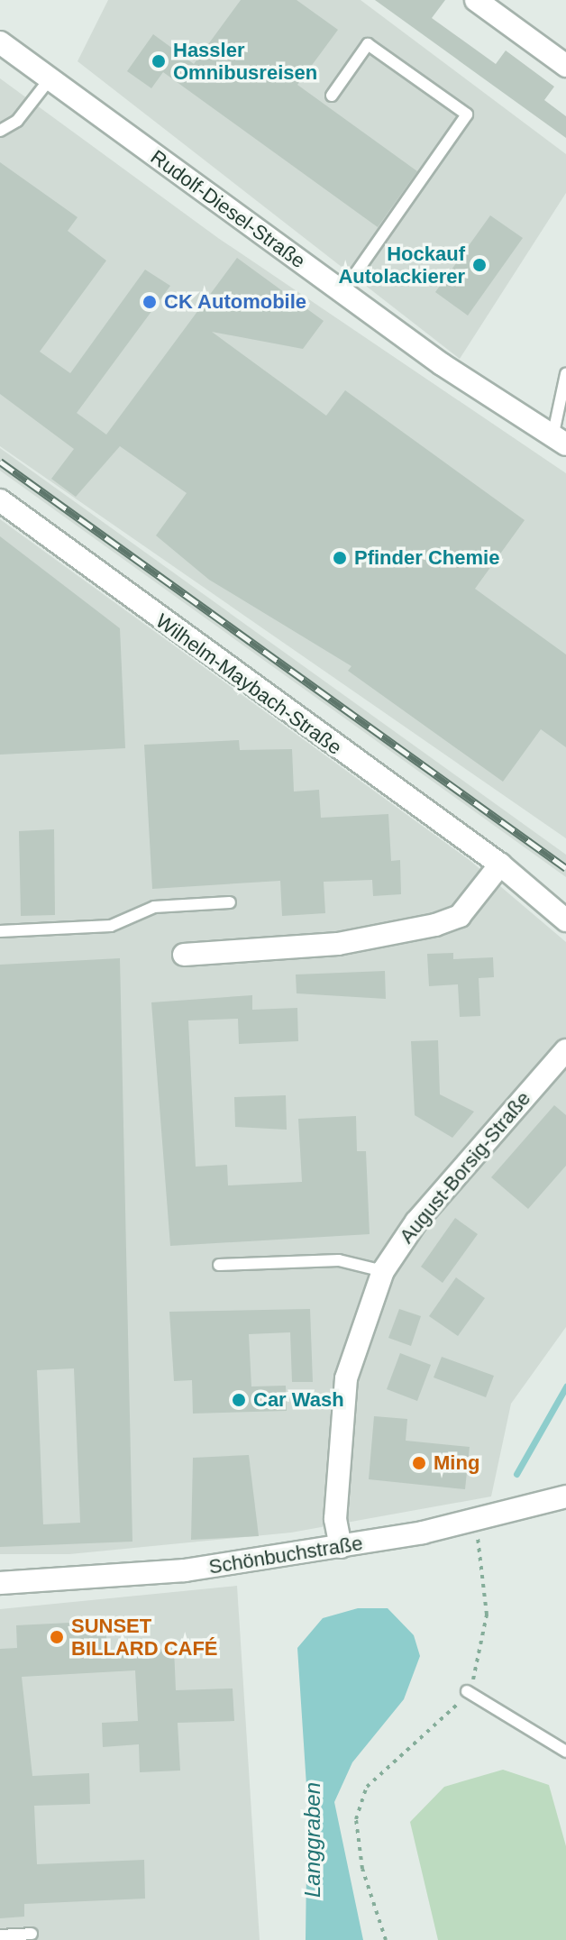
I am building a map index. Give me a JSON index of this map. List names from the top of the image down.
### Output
{
  "streets": {
    "street": [
      "Rudolf-Diesel-Straße",
      "Wilhelm-Maybach-Straße",
      "August-Borsig-Straße",
      "Schönbuchstraße"
    ]
  },
  "crossings": [
    ["August-Borsig-Straße", "Schönbuchstraße"]
  ],
  "water": ["Langgraben"],
  "places": [
    "Hassler Omnibusreisen",
    "Hockauf Autolackierer",
    "CK Automobile",
    "Pfinder Chemie",
    "Car Wash",
    "Ming",
    "SUNSET BILLARD CAFÉ"
  ]
}
